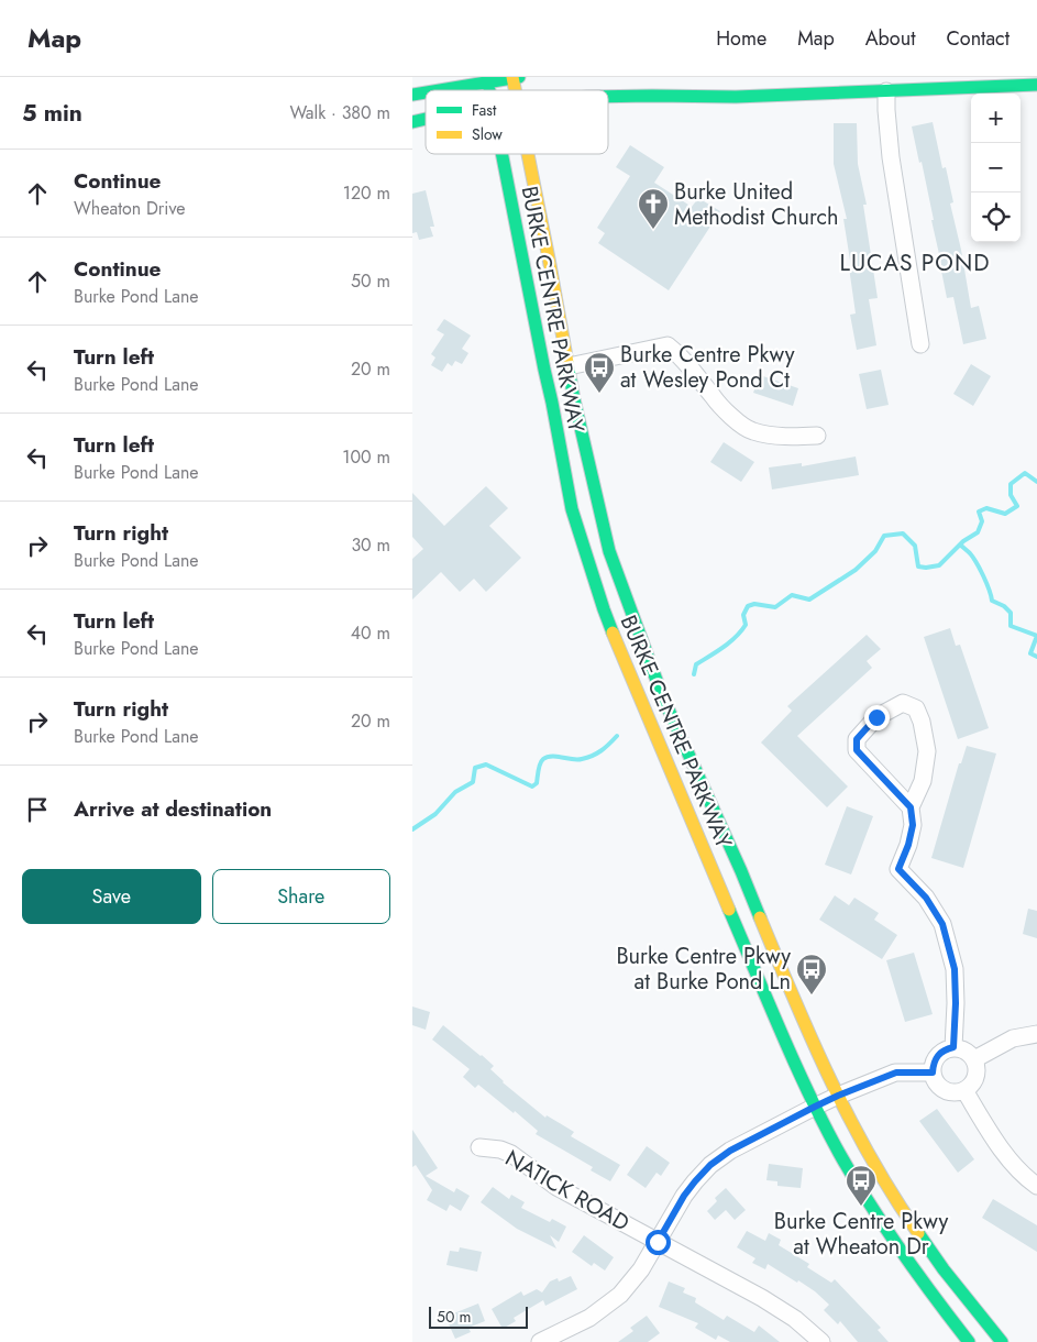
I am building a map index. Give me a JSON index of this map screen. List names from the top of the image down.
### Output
{
  "streets": {
    "main road": ["BURKE CENTRE PARKWAY"],
    "street": ["NATICK ROAD"]
  },
  "districts": ["LUCAS POND"],
  "places": {
    "church": ["Burke United Methodist Church"],
    "bus stop": ["Burke Centre Pkwy at Wesley Pond Ct", "Burke Centre Pkwy at Burke Pond Ln", "Burke Centre Pkwy at Wheaton Dr"]
  },
  "legend": ["Fast", "Slow"],
  "scale_bar": "50 m",
  "page": {
    "header": "Map",
    "nav": [
      "Home",
      "Map",
      "About",
      "Contact"
    ],
    "heading": ["5 min", "Walk · 380 m"],
    "map_buttons": ["+", "−"],
    "list": [
      ["Continue", "Wheaton Drive", "120 m"],
      ["Continue", "Burke Pond Lane", "50 m"],
      ["Turn left", "Burke Pond Lane", "20 m"],
      ["Turn left", "Burke Pond Lane", "100 m"],
      ["Turn right", "Burke Pond Lane", "30 m"],
      ["Turn left", "Burke Pond Lane", "40 m"],
      ["Turn right", "Burke Pond Lane", "20 m"],
      "Arrive at destination"
    ],
    "buttons": ["Save", "Share"],
    "scale": "50 m"
  }
}
